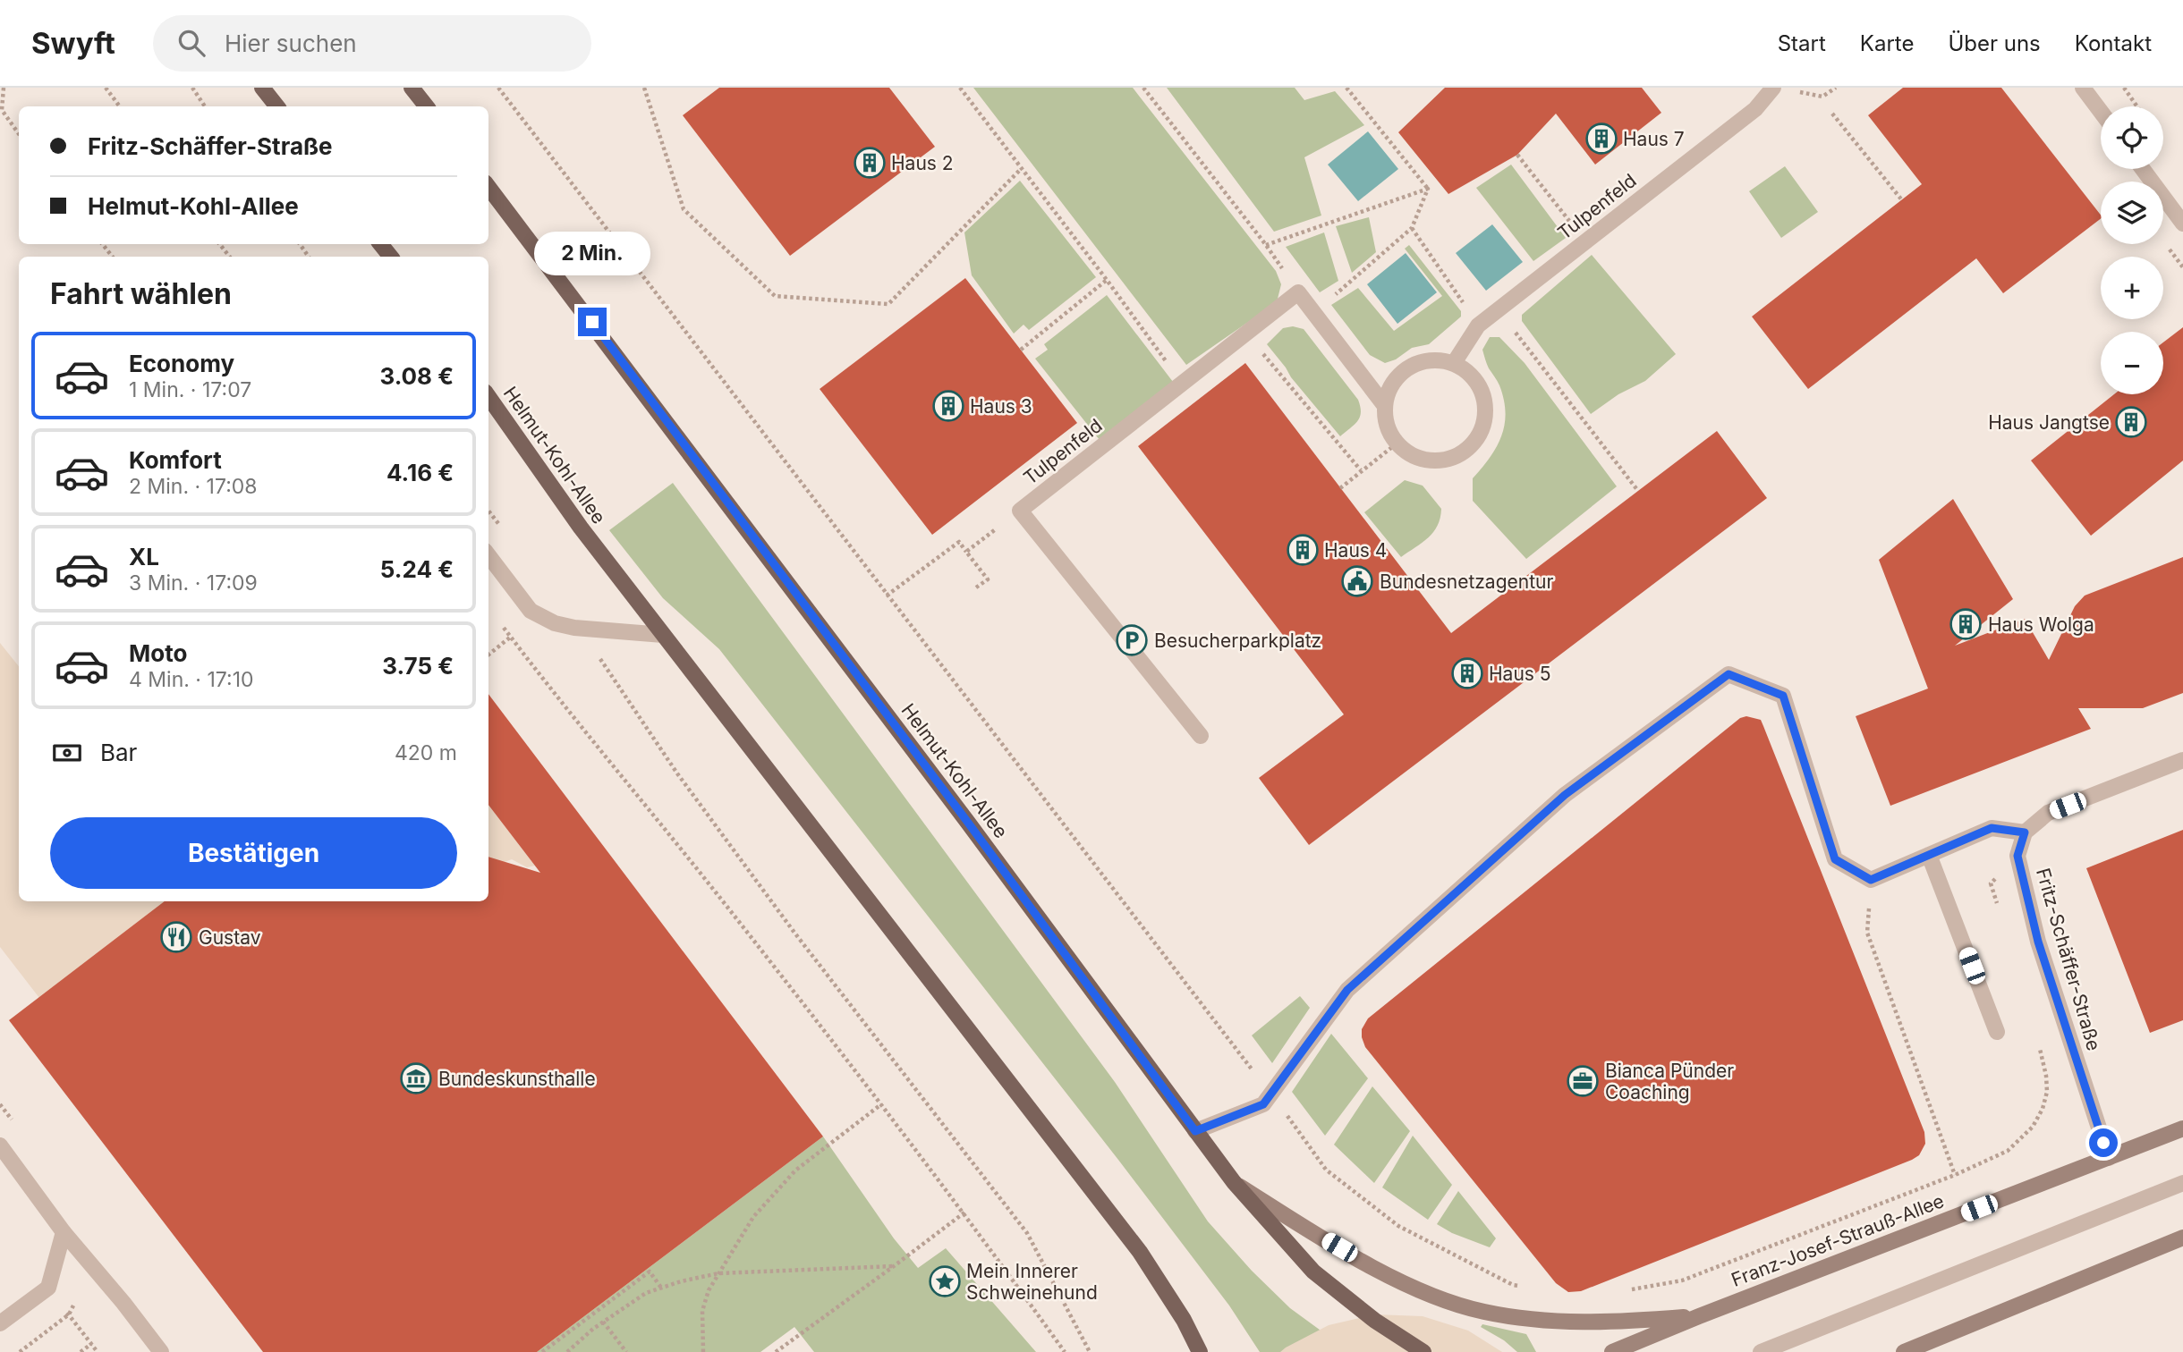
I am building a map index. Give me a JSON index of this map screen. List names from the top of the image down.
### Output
{
  "streets": {
    "main road": ["Helmut-Kohl-Allee", "Franz-Josef-Strauß-Allee"],
    "street": ["Tulpenfeld", "Fritz-Schäffer-Straße"]
  },
  "crossings": [
    ["Fritz-Schäffer-Straße", "Franz-Josef-Strauß-Allee"]
  ],
  "places": {
    "building": [
      "Haus 7",
      "Haus 2",
      "Haus 3",
      "Haus Jangtse",
      "Haus 4",
      "Haus Wolga",
      "Haus 5"
    ],
    "public building": ["Bundesnetzagentur"],
    "parking": ["Besucherparkplatz"],
    "restaurant": ["Gustav"],
    "museum": ["Bundeskunsthalle"],
    "office": ["Bianca Pünder Coaching"],
    "place": ["Mein Innerer Schweinehund"]
  },
  "page": {
    "header": "Swyft",
    "search": "Hier suchen",
    "nav": [
      "Start",
      "Karte",
      "Über uns",
      "Kontakt"
    ],
    "map_buttons": ["+", "−"],
    "banner": ["Fritz-Schäffer-Straße", "Helmut-Kohl-Allee"],
    "bubble": "2 Min.",
    "heading": "Fahrt wählen",
    "list": [
      {
        "name": "Economy",
        "note": "1 Min. · 17:07",
        "value": "3.08 €"
      },
      {
        "name": "Komfort",
        "note": "2 Min. · 17:08",
        "value": "4.16 €"
      },
      {
        "name": "XL",
        "note": "3 Min. · 17:09",
        "value": "5.24 €"
      },
      {
        "name": "Moto",
        "note": "4 Min. · 17:10",
        "value": "3.75 €"
      }
    ],
    "pay": ["Bar", "420 m"],
    "buttons": "Bestätigen"
  }
}
